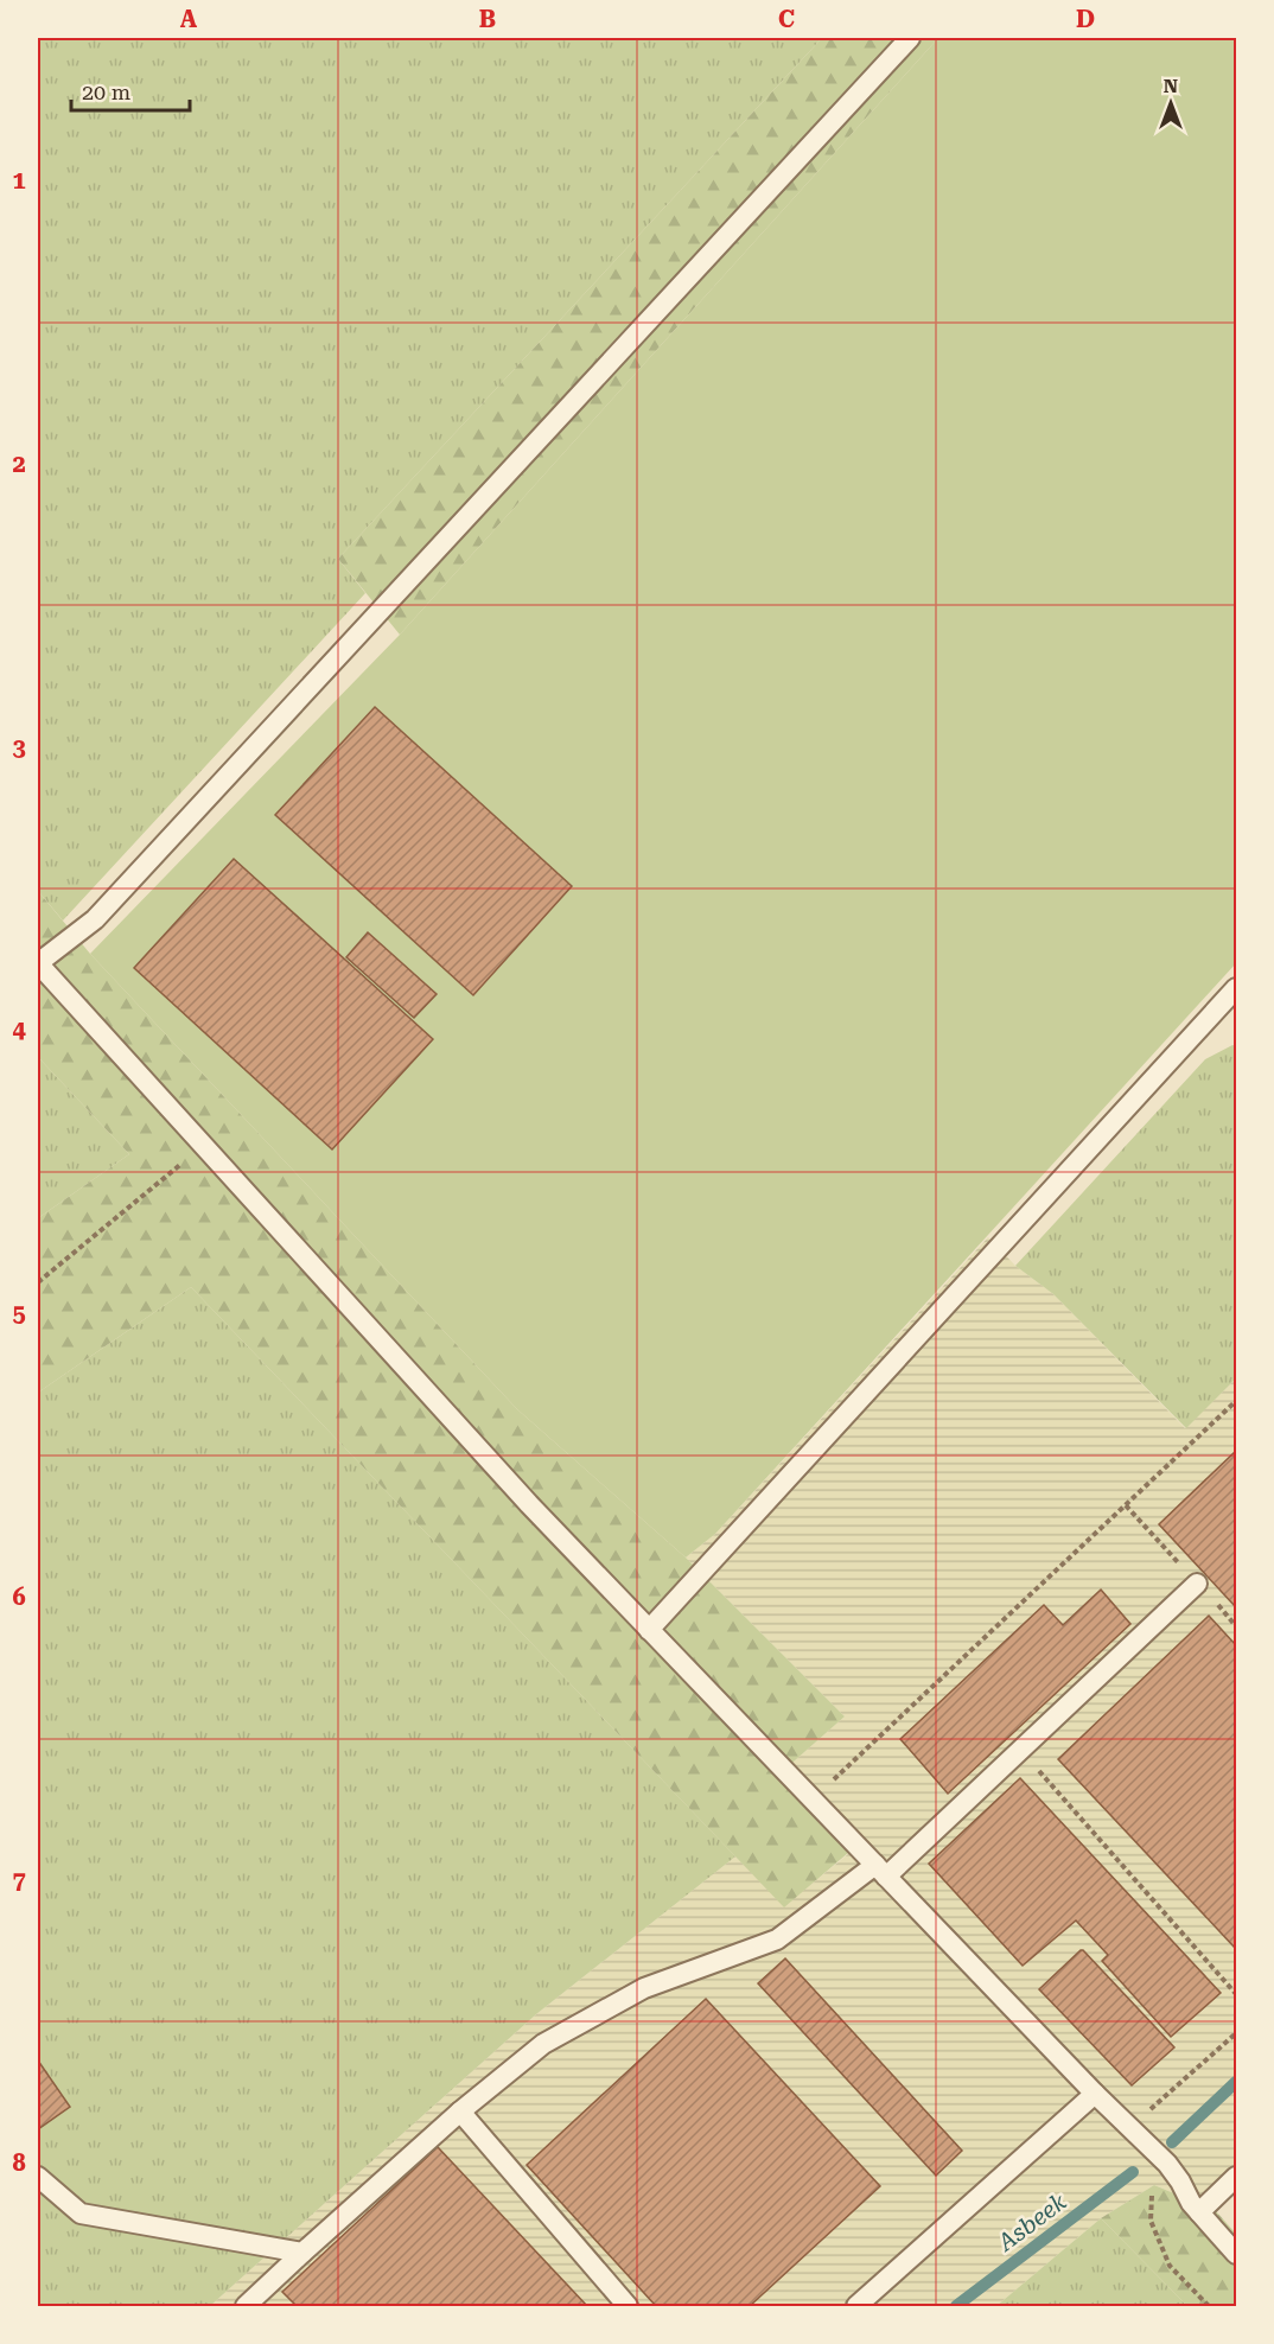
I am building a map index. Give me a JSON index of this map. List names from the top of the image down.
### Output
{
  "water": ["Asbeek"],
  "scale_bar": "20 m",
  "north": "top",
  "grid": {
    "columns": [
      "A",
      "B",
      "C",
      "D"
    ],
    "rows": [
      "1",
      "2",
      "3",
      "4",
      "5",
      "6",
      "7",
      "8"
    ]
  }
}
